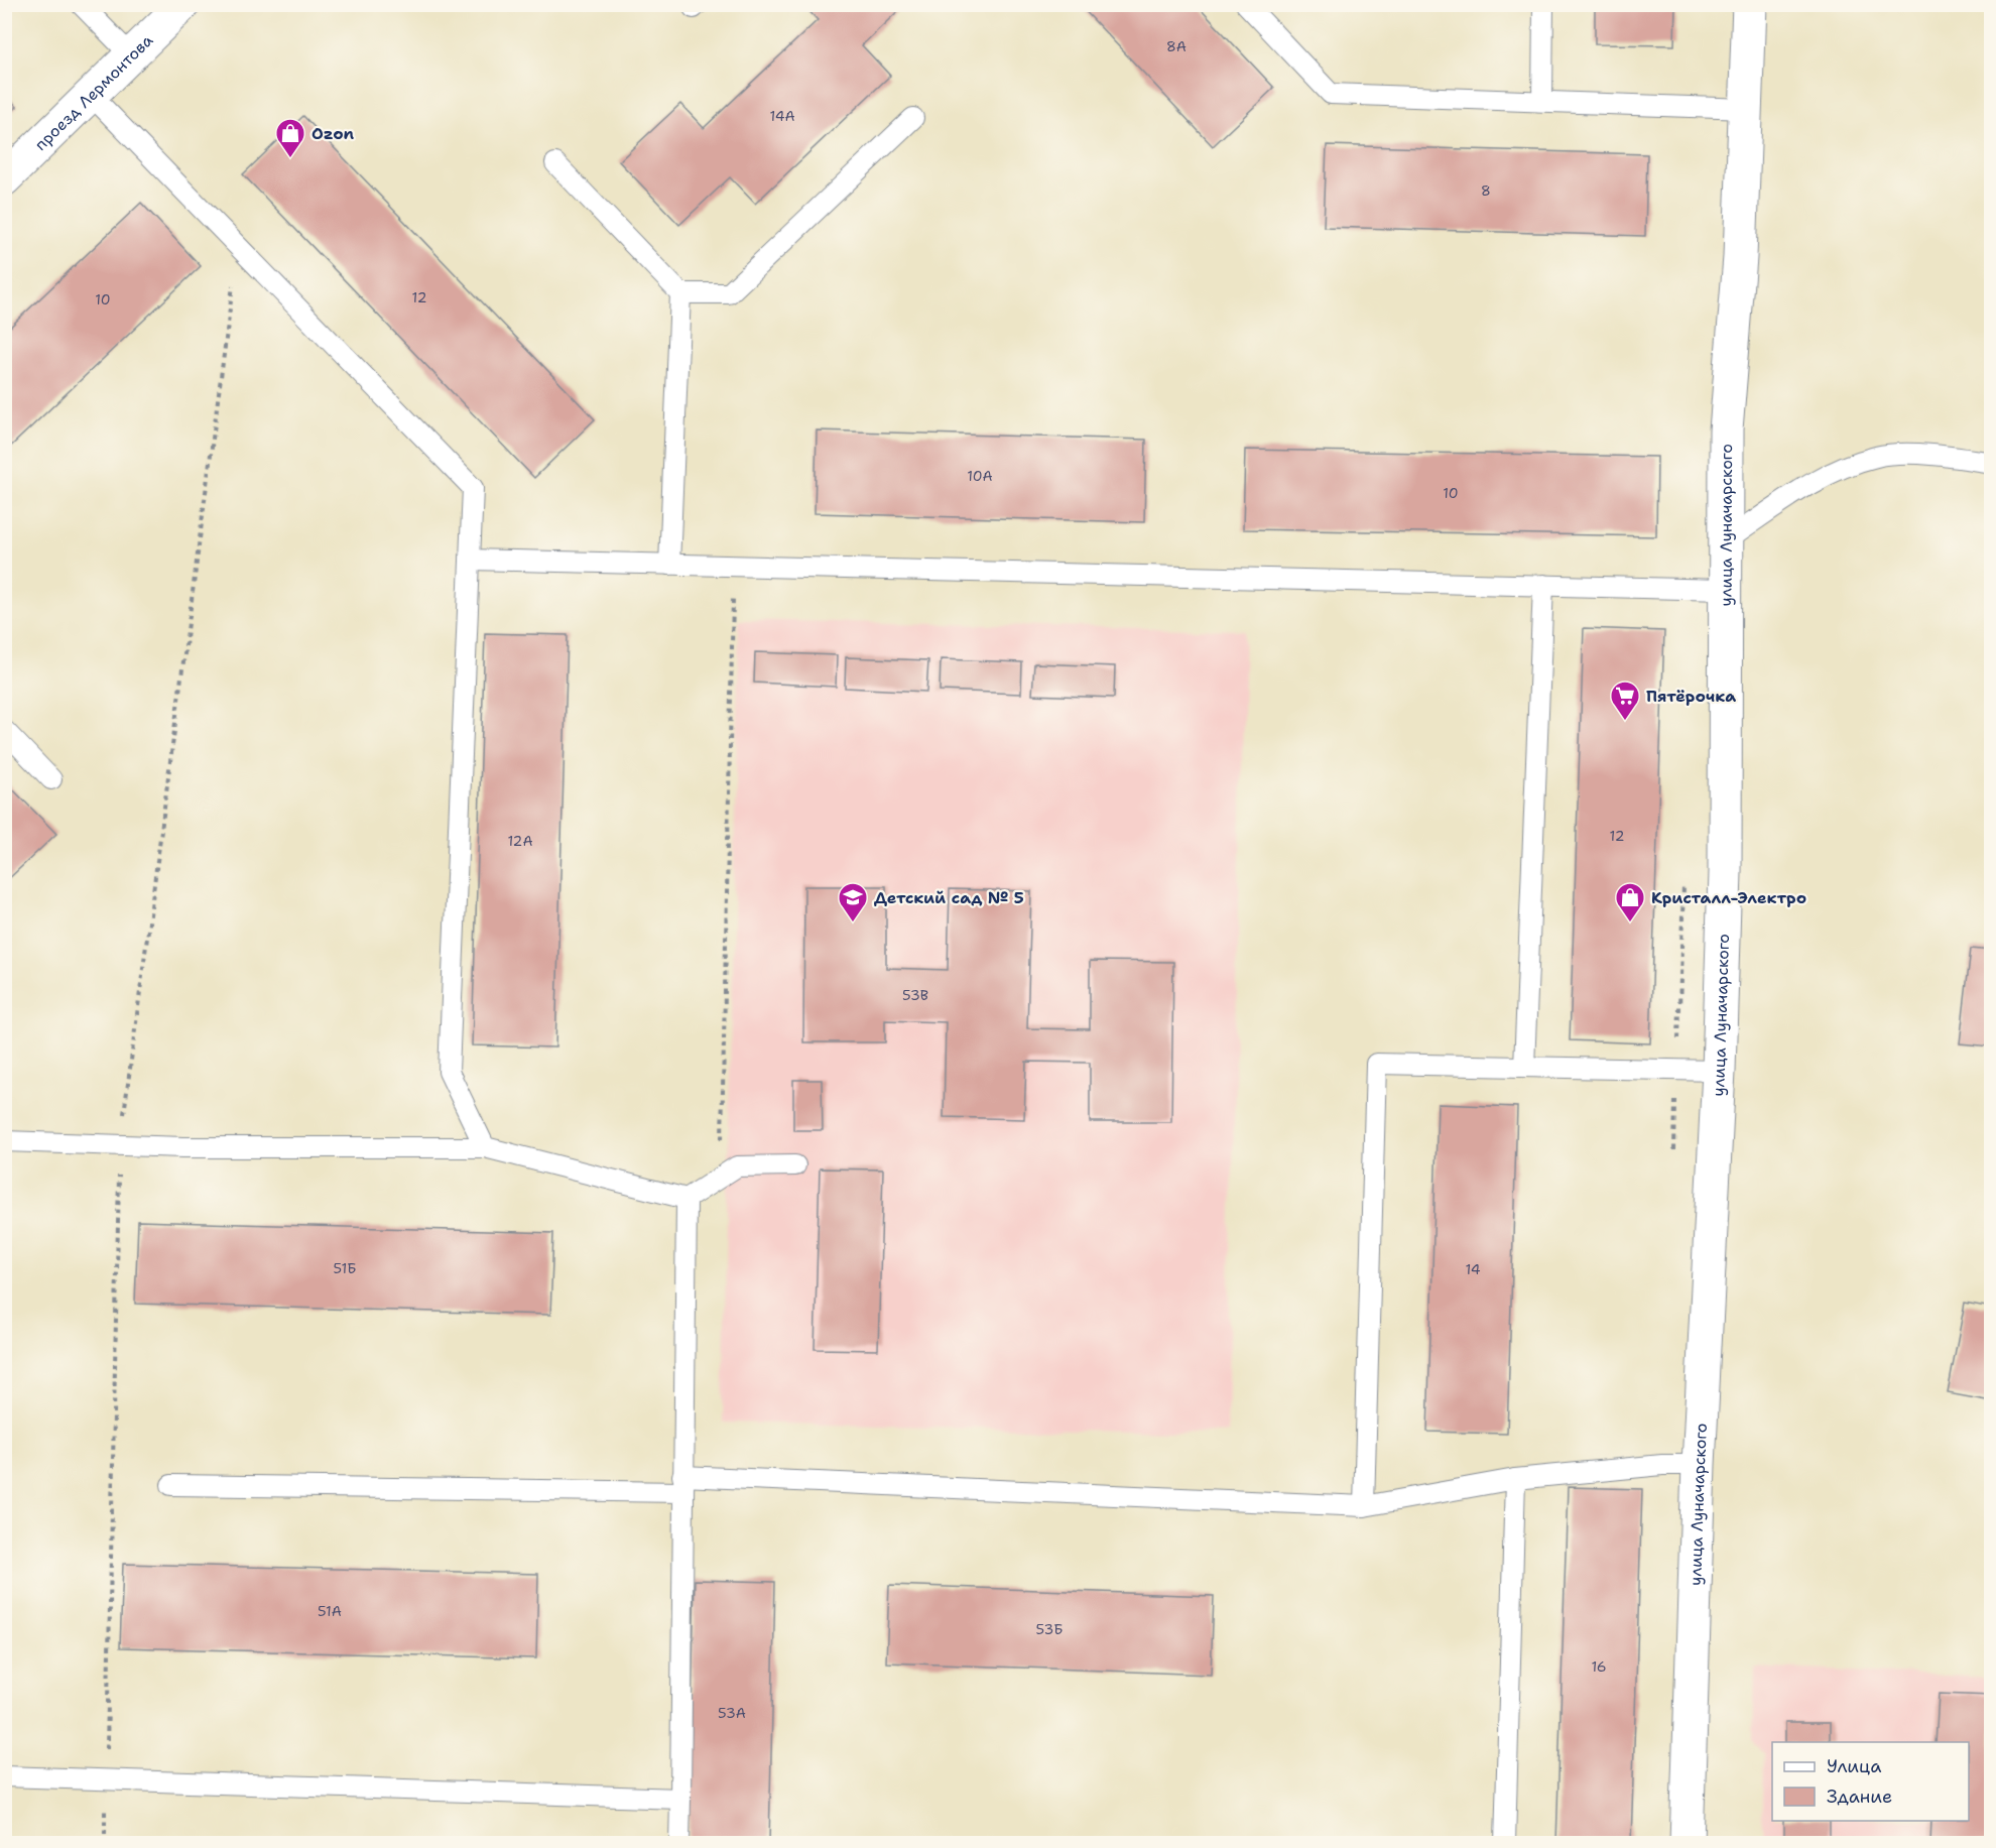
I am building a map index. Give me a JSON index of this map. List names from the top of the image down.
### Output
{
  "streets": {
    "street": ["проезд Лермонтова", "улица Луначарского"]
  },
  "places": {
    "shop": ["Ozon", "Кристалл-Электро"],
    "supermarket": ["Пятёрочка"],
    "school or university": ["Детский сад № 5"]
  },
  "house_numbers": [
    "8А",
    "14А",
    "8",
    "12",
    "10",
    "10А",
    "10",
    "12",
    "12А",
    "53В",
    "51Б",
    "14",
    "51А",
    "53Б",
    "16",
    "53А"
  ],
  "legend": ["Улица", "Здание"]
}
